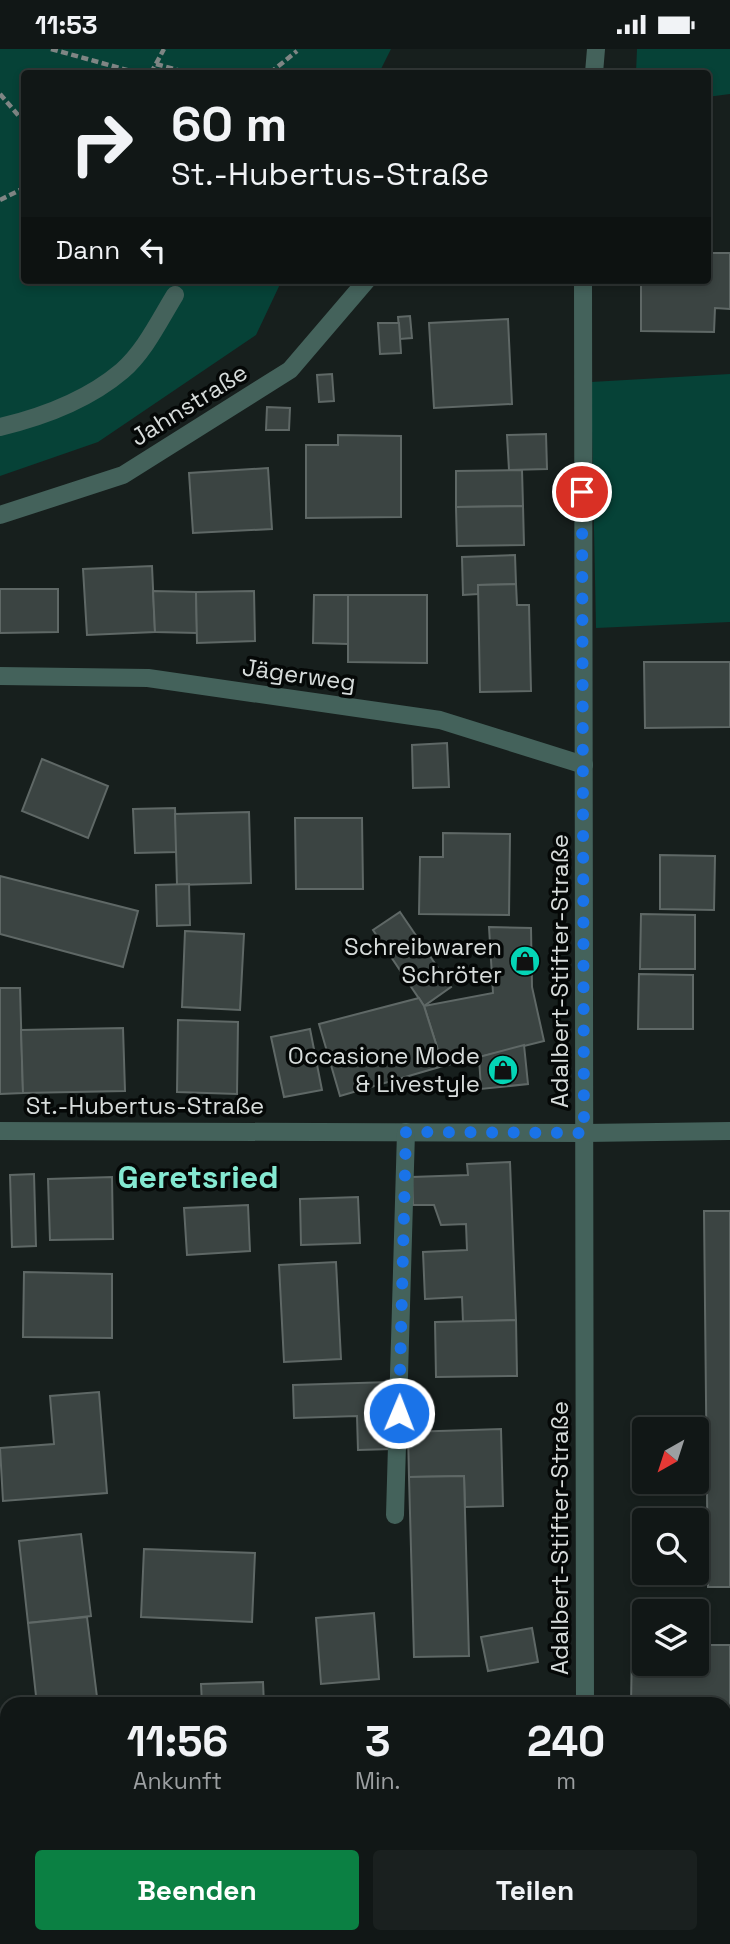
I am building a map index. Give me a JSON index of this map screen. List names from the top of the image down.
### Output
{
  "streets": {
    "street": [
      "Jahnstraße",
      "Jägerweg",
      "Adalbert-Stifter-Straße",
      "St.-Hubertus-Straße"
    ]
  },
  "crossings": [
    ["Jägerweg", "Adalbert-Stifter-Straße"],
    ["Adalbert-Stifter-Straße", "St.-Hubertus-Straße"]
  ],
  "districts": ["Geretsried"],
  "places": {
    "shop": ["Schreibwaren Schröter", "Occasione Mode & Livestyle"]
  },
  "north": "bottom left",
  "page": {
    "status": "11:53",
    "turn": ["60 m", "St.-Hubertus-Straße"],
    "then": "Dann",
    "eta": [
      "11:56",
      "Ankunft",
      "3",
      "Min.",
      "240",
      "m"
    ],
    "buttons": ["Beenden", "Teilen"]
  }
}
